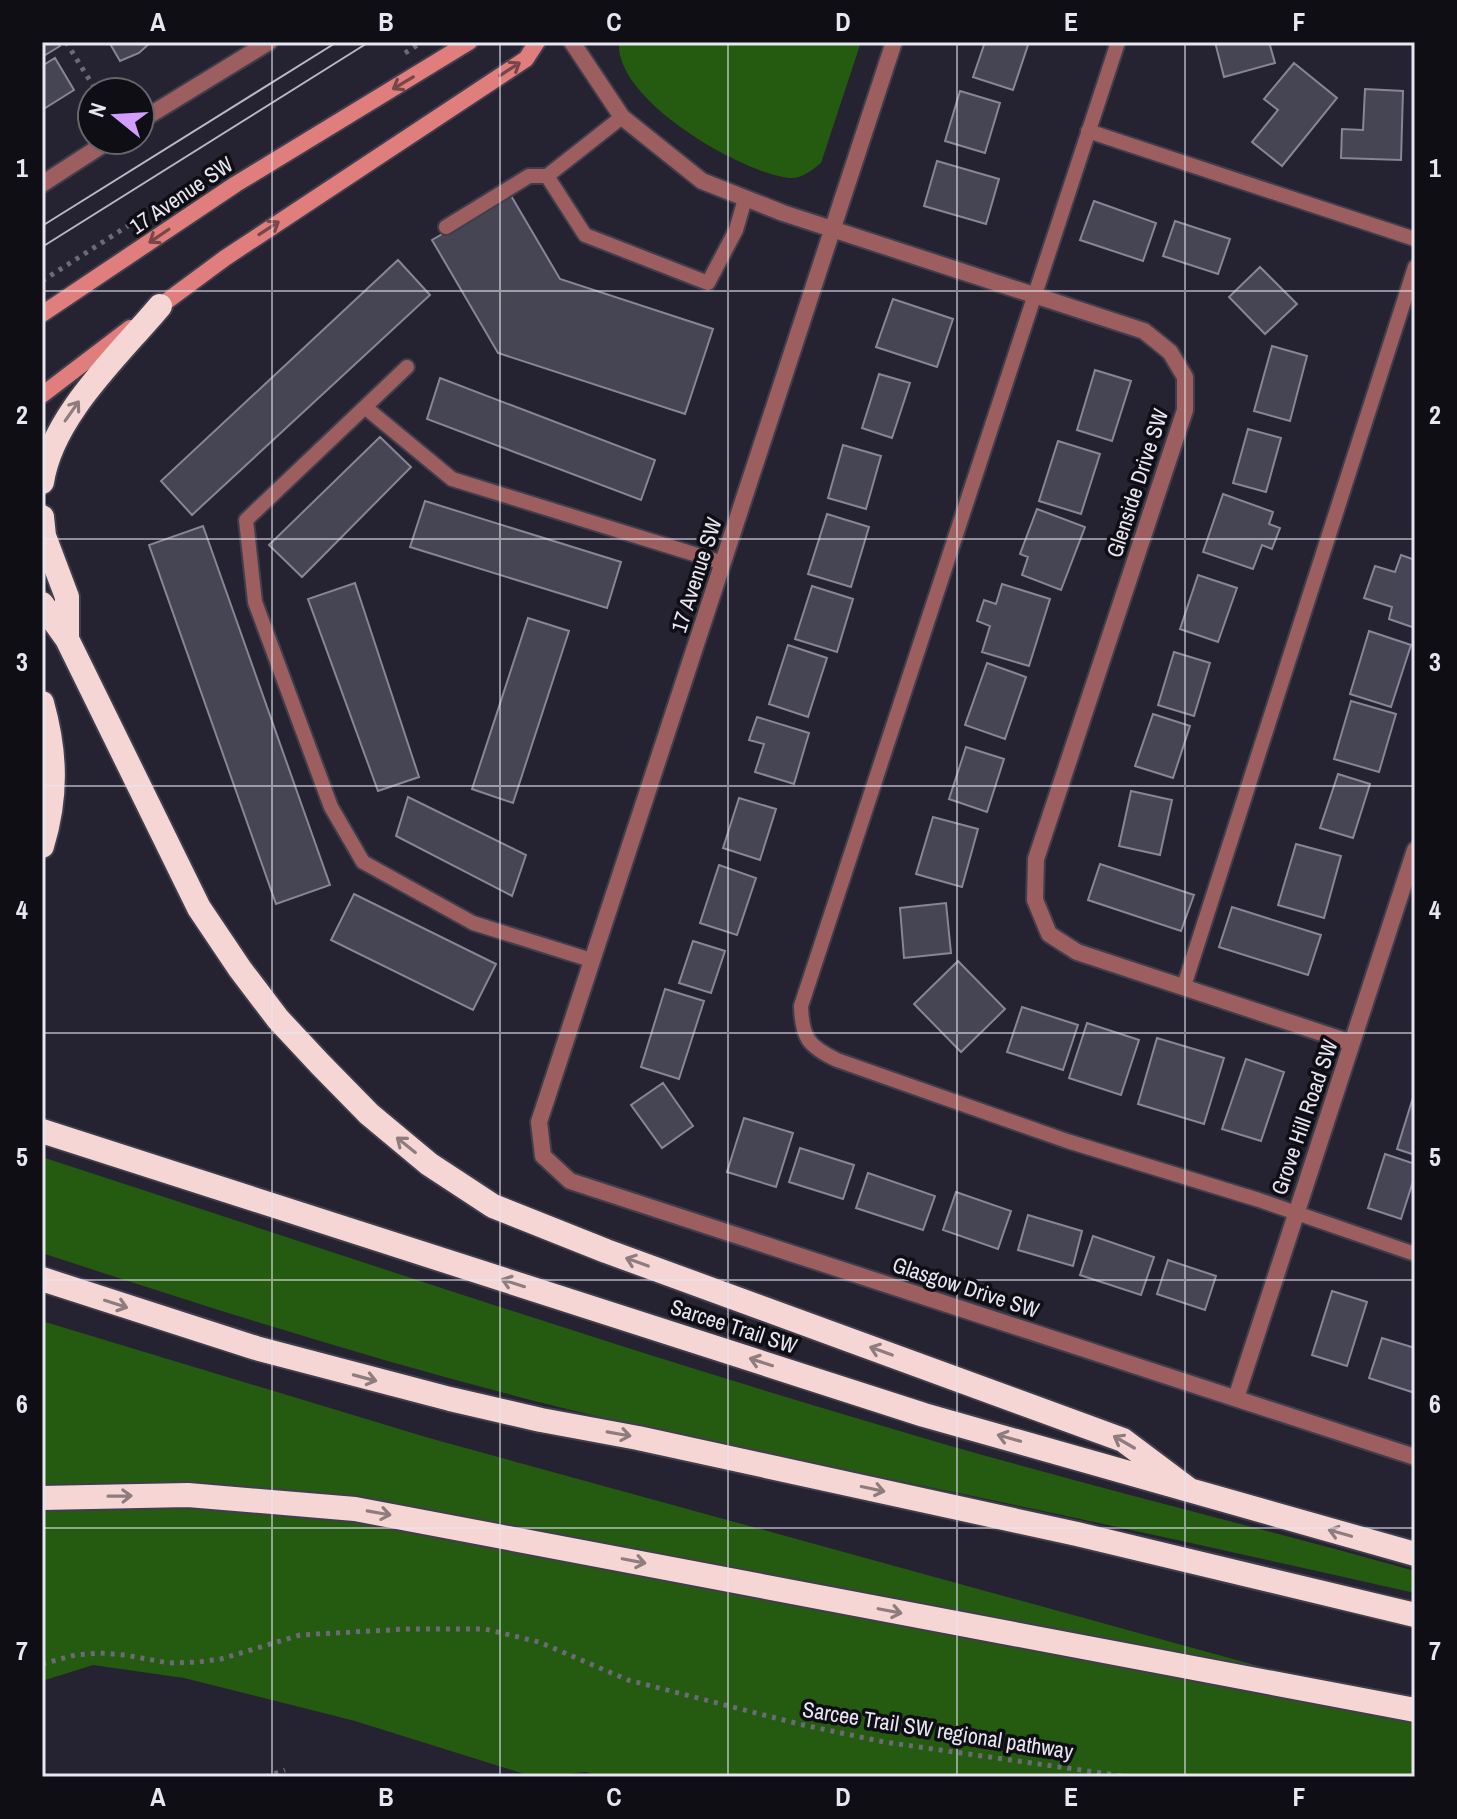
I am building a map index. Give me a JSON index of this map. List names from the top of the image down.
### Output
{
  "streets": {
    "highway": ["Sarcee Trail SW"],
    "main road": ["17 Avenue SW"],
    "street": ["Glenside Drive SW", "Grove Hill Road SW", "Glasgow Drive SW"],
    "path": ["Sarcee Trail SW regional pathway"]
  },
  "crossings": [
    ["17 Avenue SW", "Glenside Drive SW"],
    ["17 Avenue SW", "Glasgow Drive SW"],
    ["Glenside Drive SW", "Grove Hill Road SW"],
    ["Grove Hill Road SW", "Glasgow Drive SW"]
  ],
  "north": "left",
  "grid": {
    "columns": [
      "A",
      "B",
      "C",
      "D",
      "E",
      "F"
    ],
    "rows": [
      "1",
      "2",
      "3",
      "4",
      "5",
      "6",
      "7"
    ]
  }
}
